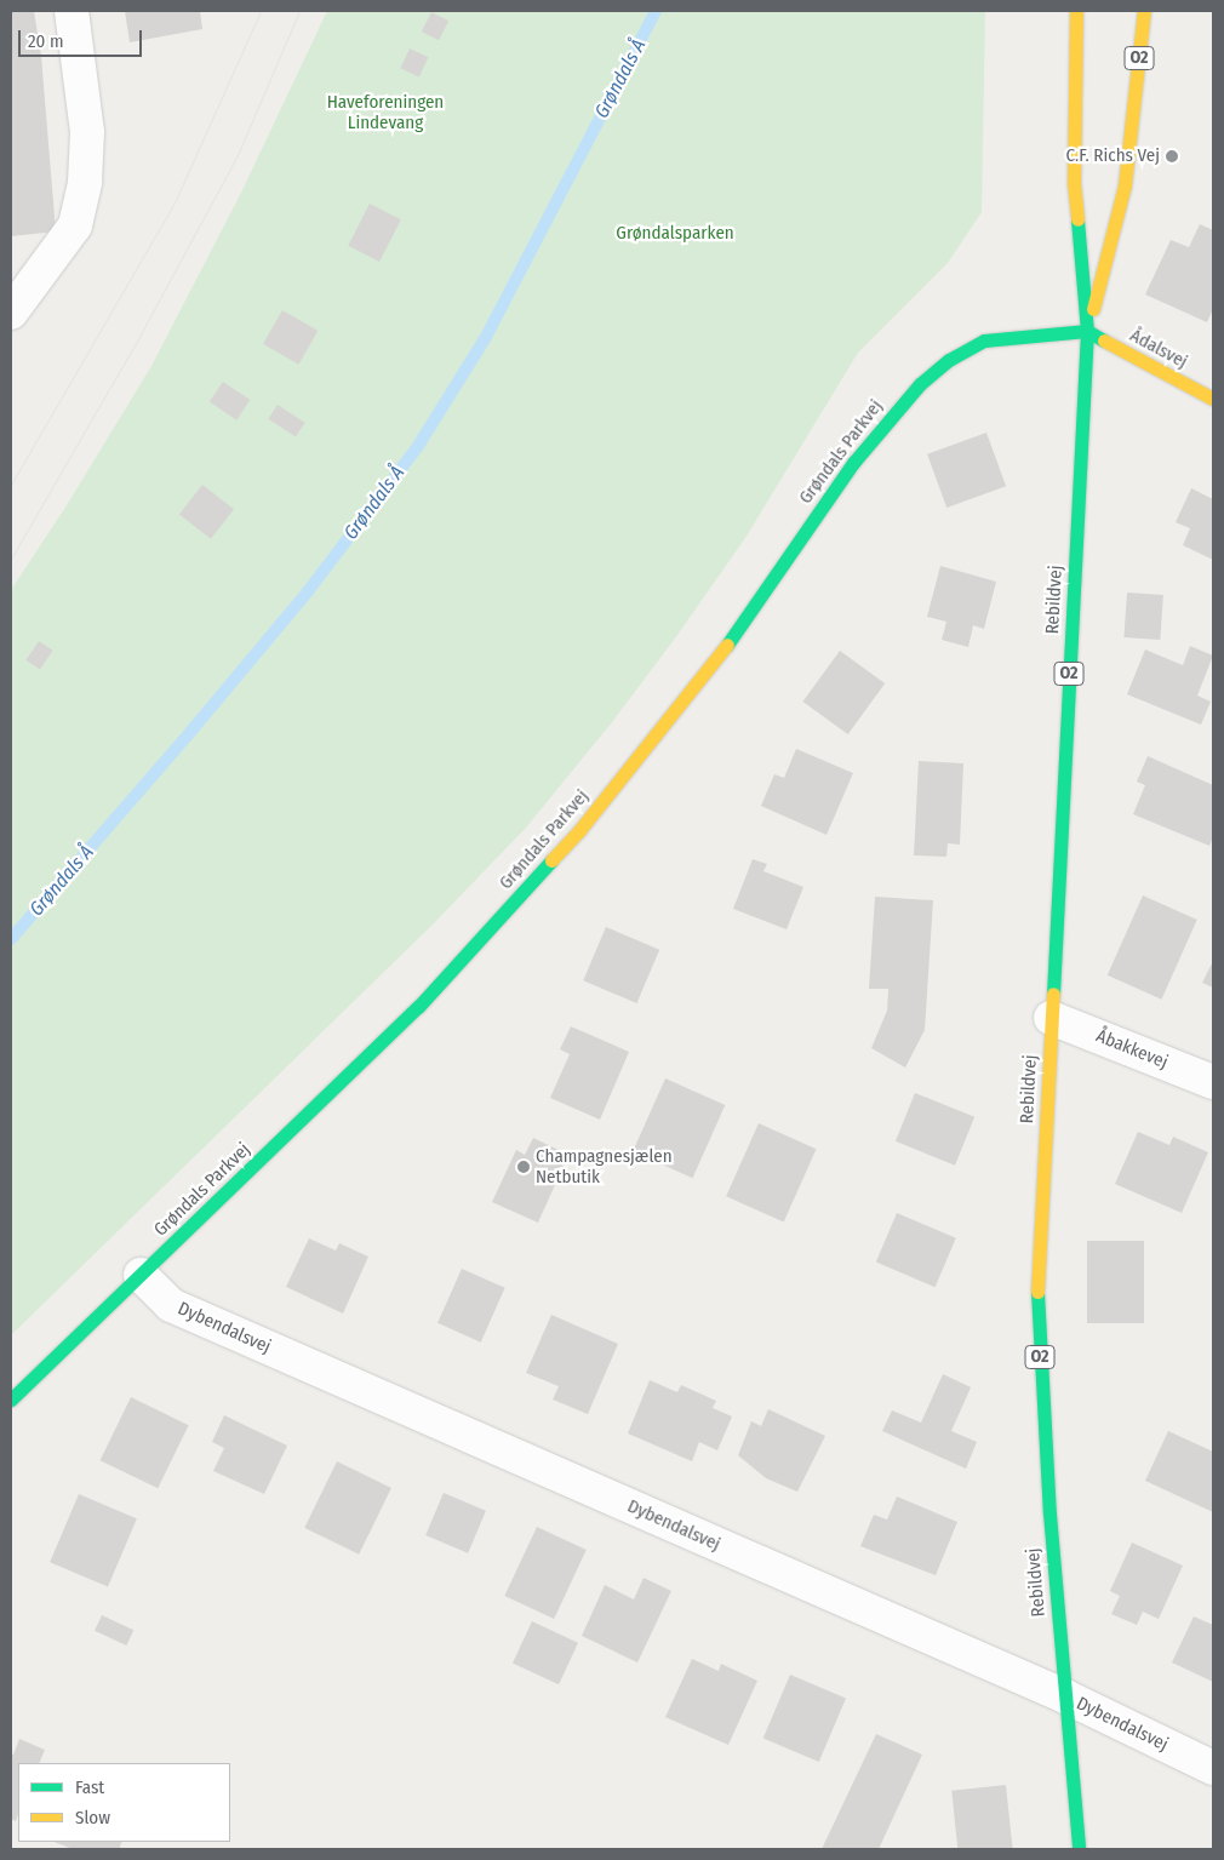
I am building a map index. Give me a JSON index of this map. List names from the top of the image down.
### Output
{
  "streets": {
    "main road": [
      "O2",
      "Ådalsvej",
      "Grøndals Parkvej",
      "Rebildvej"
    ],
    "street": ["Åbakkevej", "Dybendalsvej"]
  },
  "crossings": [
    ["O2", "Ådalsvej"],
    ["O2", "Grøndals Parkvej"],
    ["O2", "Rebildvej"],
    ["Ådalsvej", "Grøndals Parkvej"],
    ["Ådalsvej", "Rebildvej"],
    ["Grøndals Parkvej", "Rebildvej"],
    ["Grøndals Parkvej", "Dybendalsvej"],
    ["Rebildvej", "Åbakkevej"],
    ["Rebildvej", "Dybendalsvej"]
  ],
  "water": ["Grøndals Å"],
  "parks": ["Haveforeningen Lindevang", "Grøndalsparken"],
  "places": ["C.F. Richs Vej", "Champagnesjælen Netbutik"],
  "legend": ["Fast", "Slow"],
  "scale_bar": "20 m"
}
